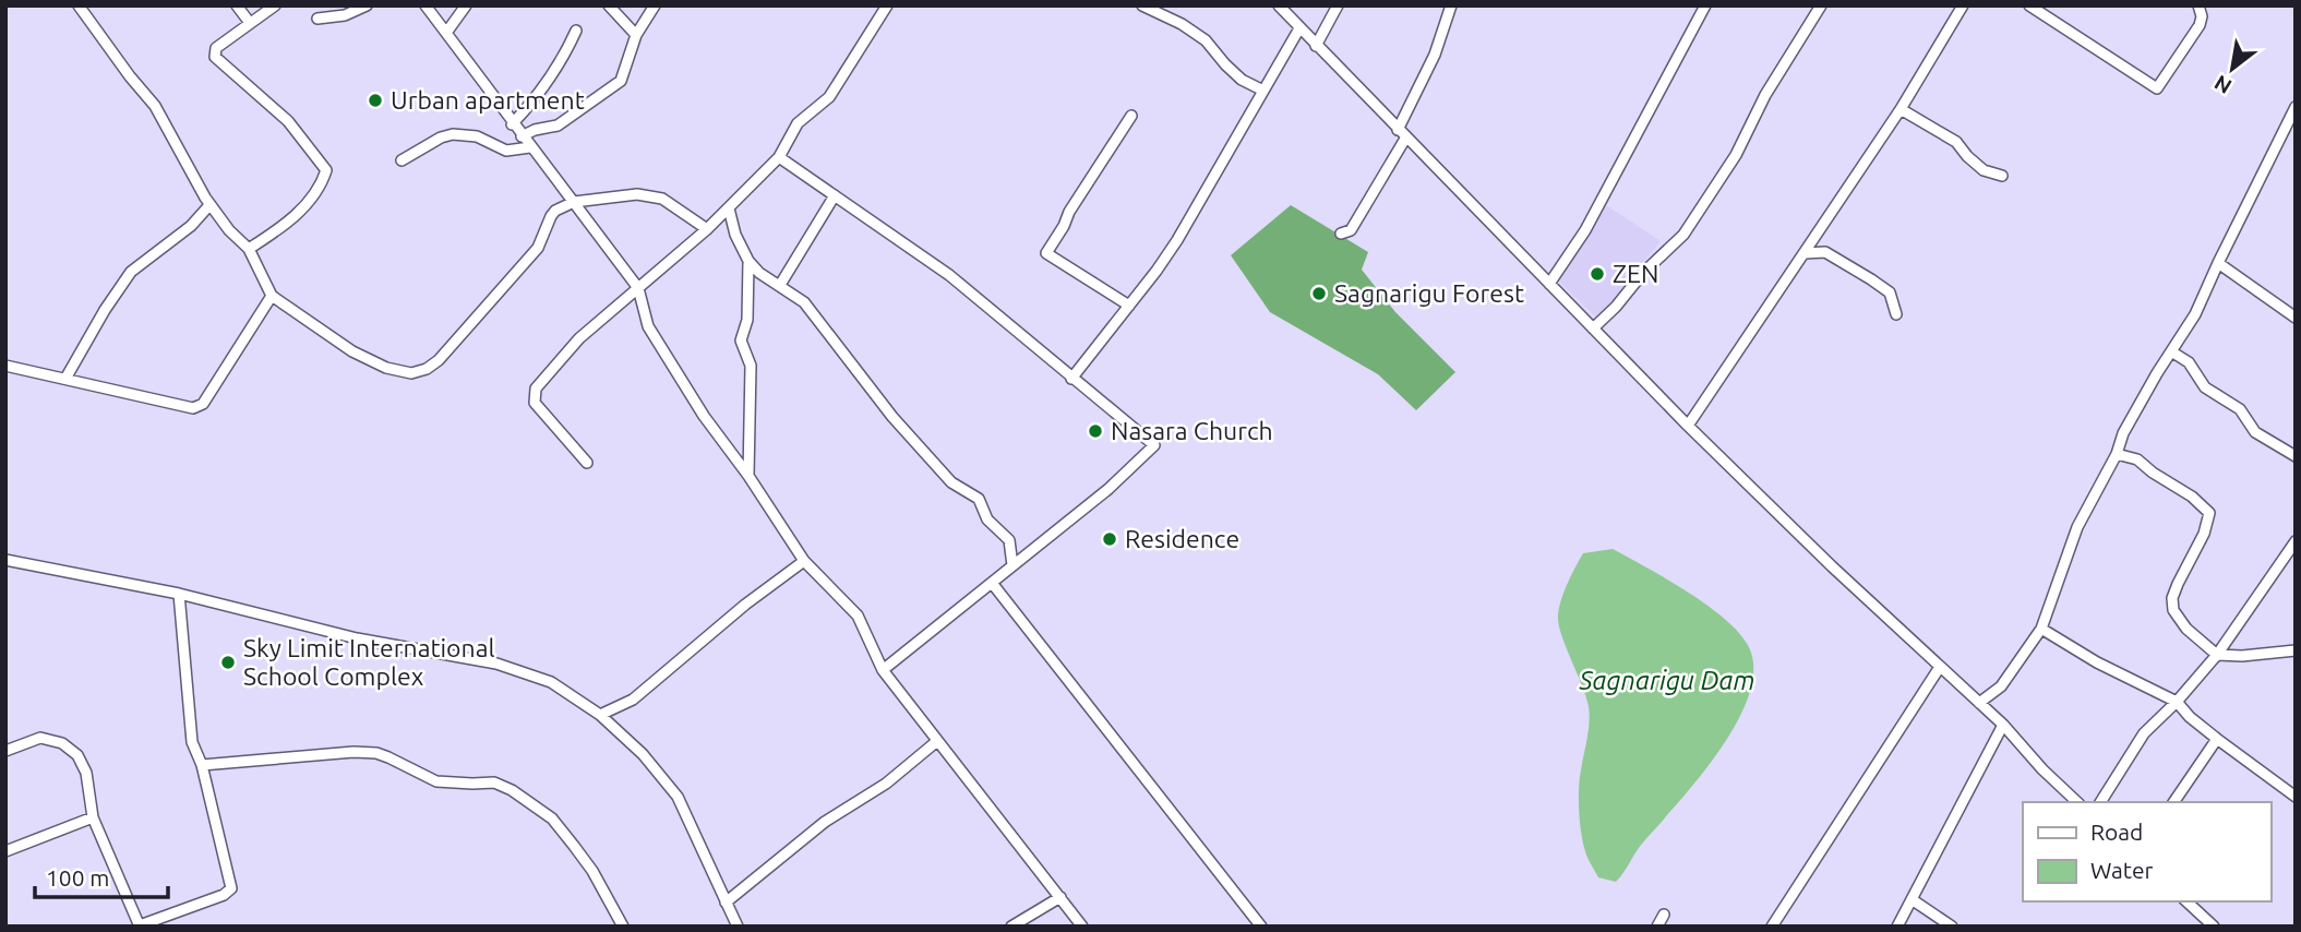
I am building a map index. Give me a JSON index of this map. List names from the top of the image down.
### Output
{
  "water": ["Sagnarigu Dam"],
  "places": [
    "Urban apartment",
    "ZEN",
    "Sagnarigu Forest",
    "Nasara Church",
    "Residence",
    "Sky Limit International School Complex"
  ],
  "legend": ["Road", "Water"],
  "scale_bar": "100 m",
  "north": "bottom left"
}
